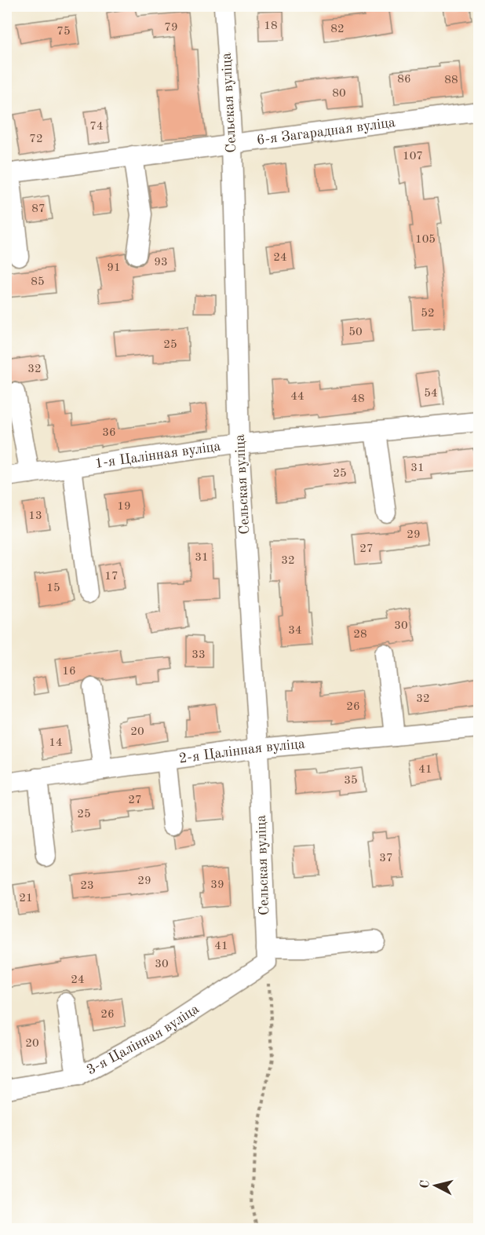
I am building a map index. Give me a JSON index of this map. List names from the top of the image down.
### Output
{
  "streets": {
    "street": [
      "Сельская вуліца",
      "6-я Загарадная вуліца",
      "1-я Цалінная вуліца",
      "2-я Цалінная вуліца",
      "3-я Цалінная вуліца"
    ]
  },
  "crossings": [
    ["Сельская вуліца", "6-я Загарадная вуліца"],
    ["Сельская вуліца", "1-я Цалінная вуліца"],
    ["Сельская вуліца", "2-я Цалінная вуліца"],
    ["Сельская вуліца", "3-я Цалінная вуліца"]
  ],
  "house_numbers": [
    "18",
    "79",
    "82",
    "75",
    "86",
    "88",
    "80",
    "74",
    "72",
    "107",
    "87",
    "105",
    "24",
    "93",
    "91",
    "85",
    "52",
    "50",
    "25",
    "32",
    "54",
    "44",
    "48",
    "36",
    "31",
    "25",
    "19",
    "13",
    "29",
    "27",
    "31",
    "32",
    "17",
    "15",
    "30",
    "34",
    "28",
    "33",
    "16",
    "32",
    "26",
    "20",
    "14",
    "41",
    "35",
    "27",
    "25",
    "37",
    "29",
    "39",
    "23",
    "21",
    "41",
    "30",
    "24",
    "26",
    "20"
  ],
  "north": "left"
}
